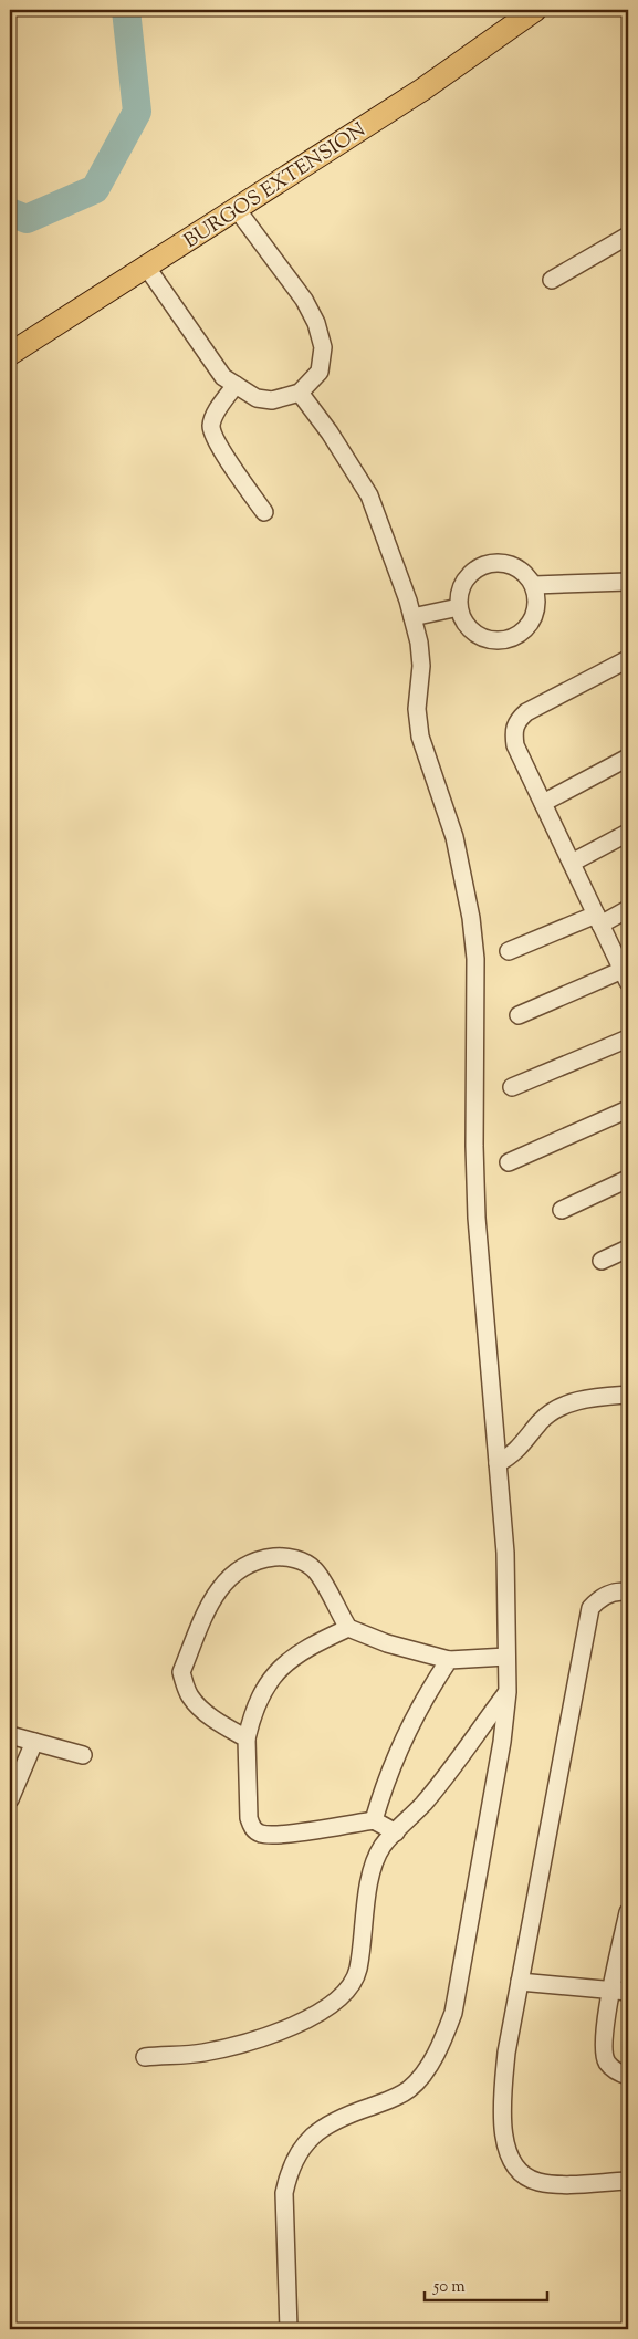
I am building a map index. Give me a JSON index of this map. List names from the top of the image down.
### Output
{
  "streets": {
    "main road": ["BURGOS EXTENSION"]
  },
  "scale_bar": "50 m"
}
